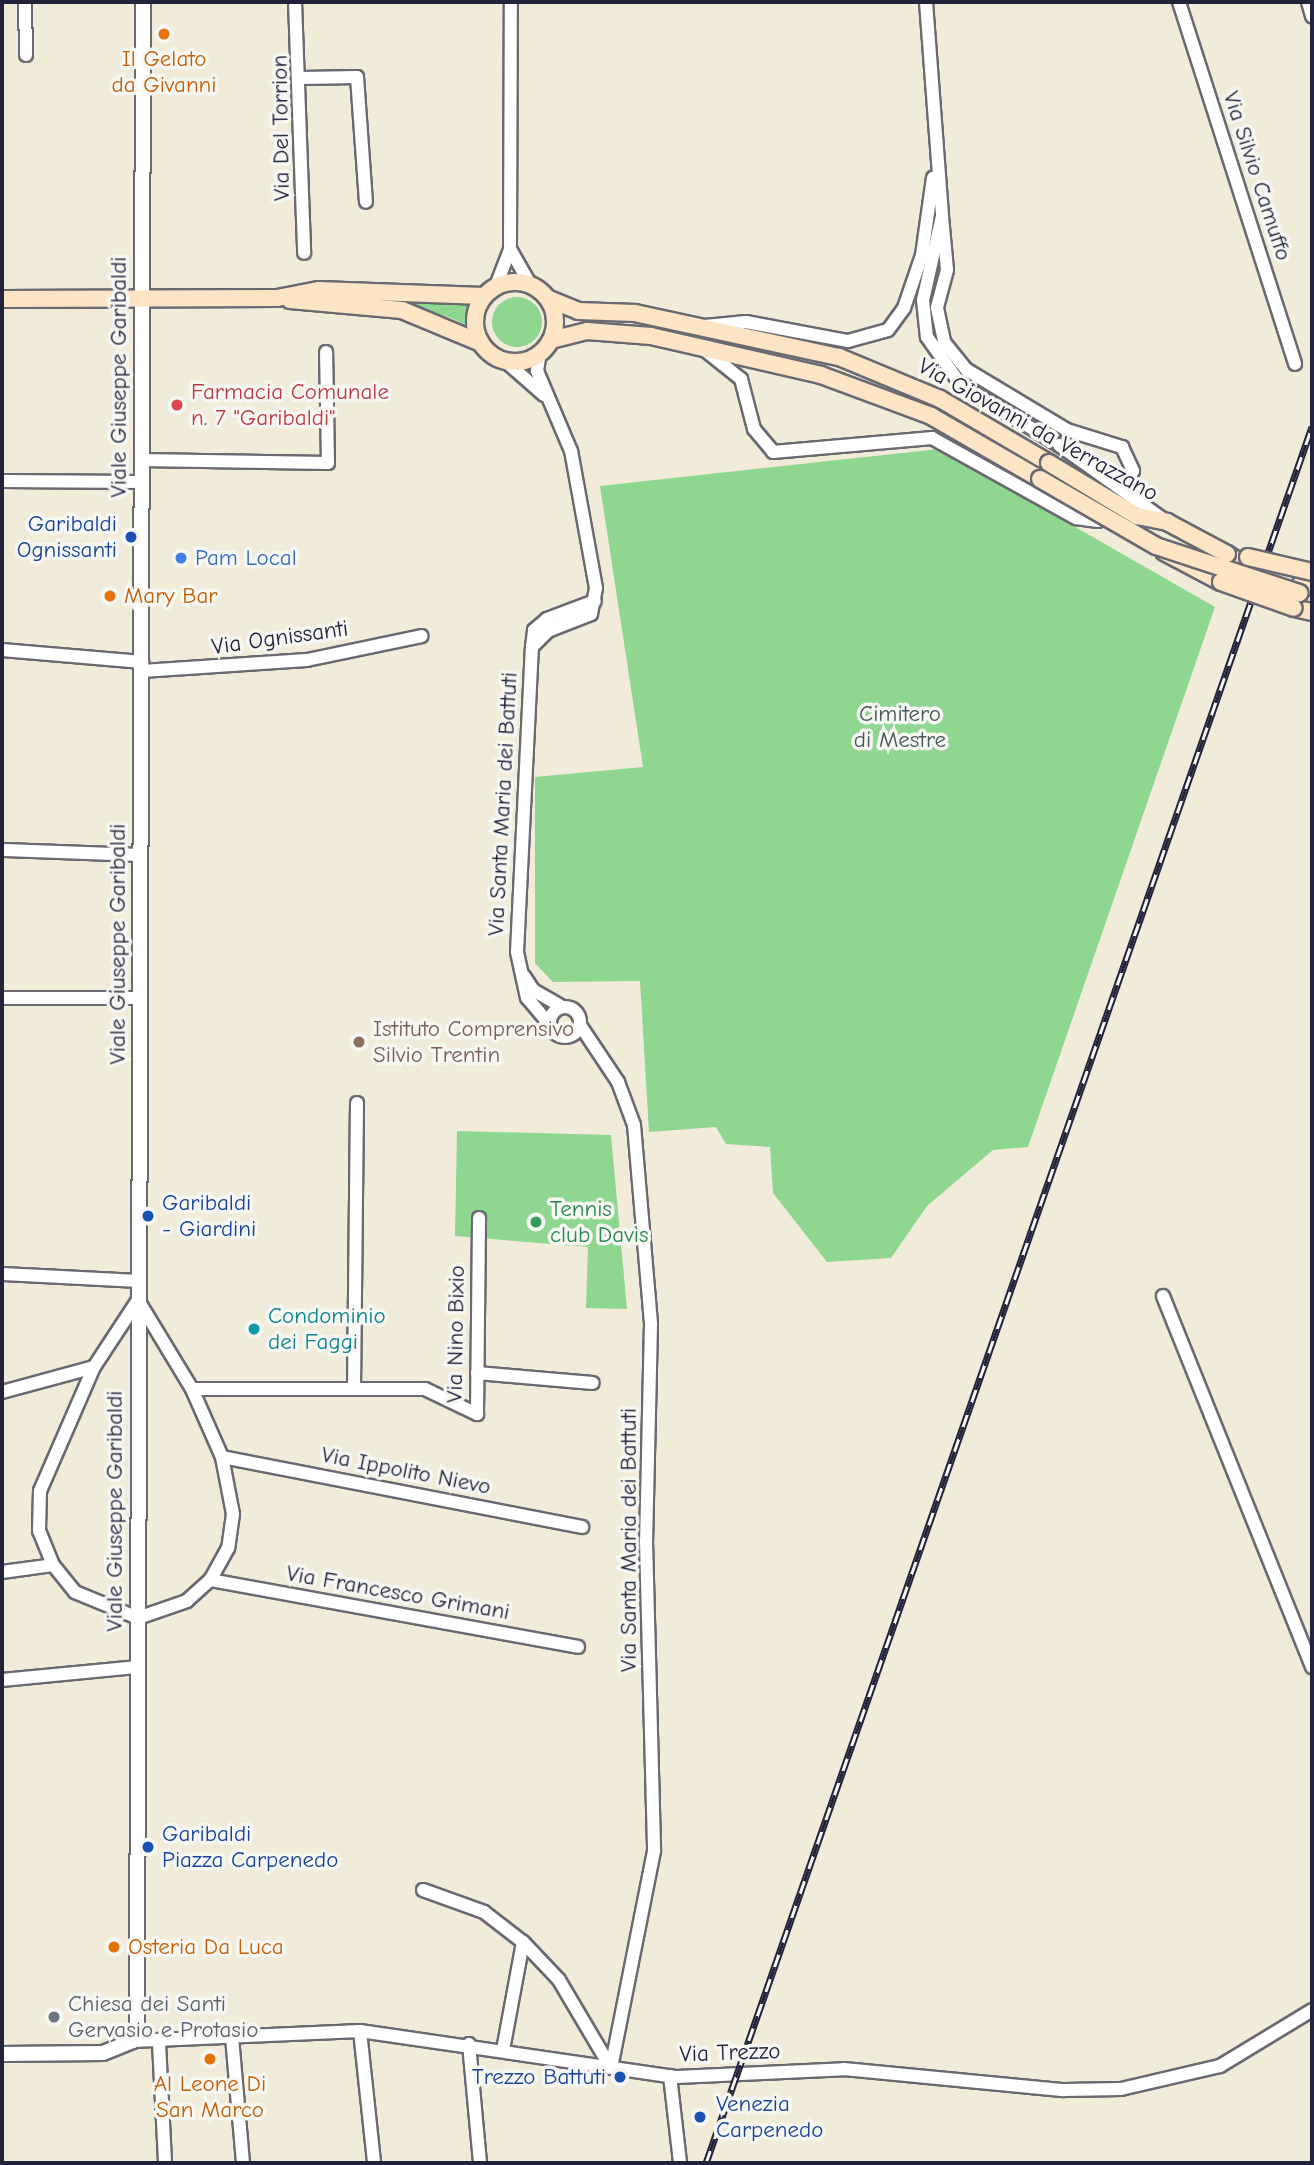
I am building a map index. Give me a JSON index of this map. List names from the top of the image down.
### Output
{
  "streets": {
    "main road": ["Via Giovanni da Verrazzano"],
    "street": [
      "Via Del Torrion",
      "Via Silvio Camuffo",
      "Viale Giuseppe Garibaldi",
      "Via Ognissanti",
      "Via Santa Maria dei Battuti",
      "Via Nino Bixio",
      "Via Ippolito Nievo",
      "Via Francesco Grimani",
      "Via Trezzo"
    ]
  },
  "crossings": [
    ["Viale Giuseppe Garibaldi", "Via Ognissanti"],
    ["Viale Giuseppe Garibaldi", "Via Trezzo"],
    ["Via Santa Maria dei Battuti", "Via Trezzo"]
  ],
  "parks": ["Cimitero di Mestre"],
  "places": [
    "Il Gelato da Givanni",
    "Farmacia Comunale n. 7 \"Garibaldi\"",
    "Garibaldi Ognissanti",
    "Pam Local",
    "Mary Bar",
    "Istituto Comprensivo Silvio Trentin",
    "Garibaldi - Giardini",
    "Tennis club Davis",
    "Condominio dei Faggi",
    "Garibaldi Piazza Carpenedo",
    "Osteria Da Luca",
    "Chiesa dei Santi Gervasio e Protasio",
    "Al Leone Di San Marco",
    "Trezzo Battuti",
    "Venezia Carpenedo"
  ]
}
